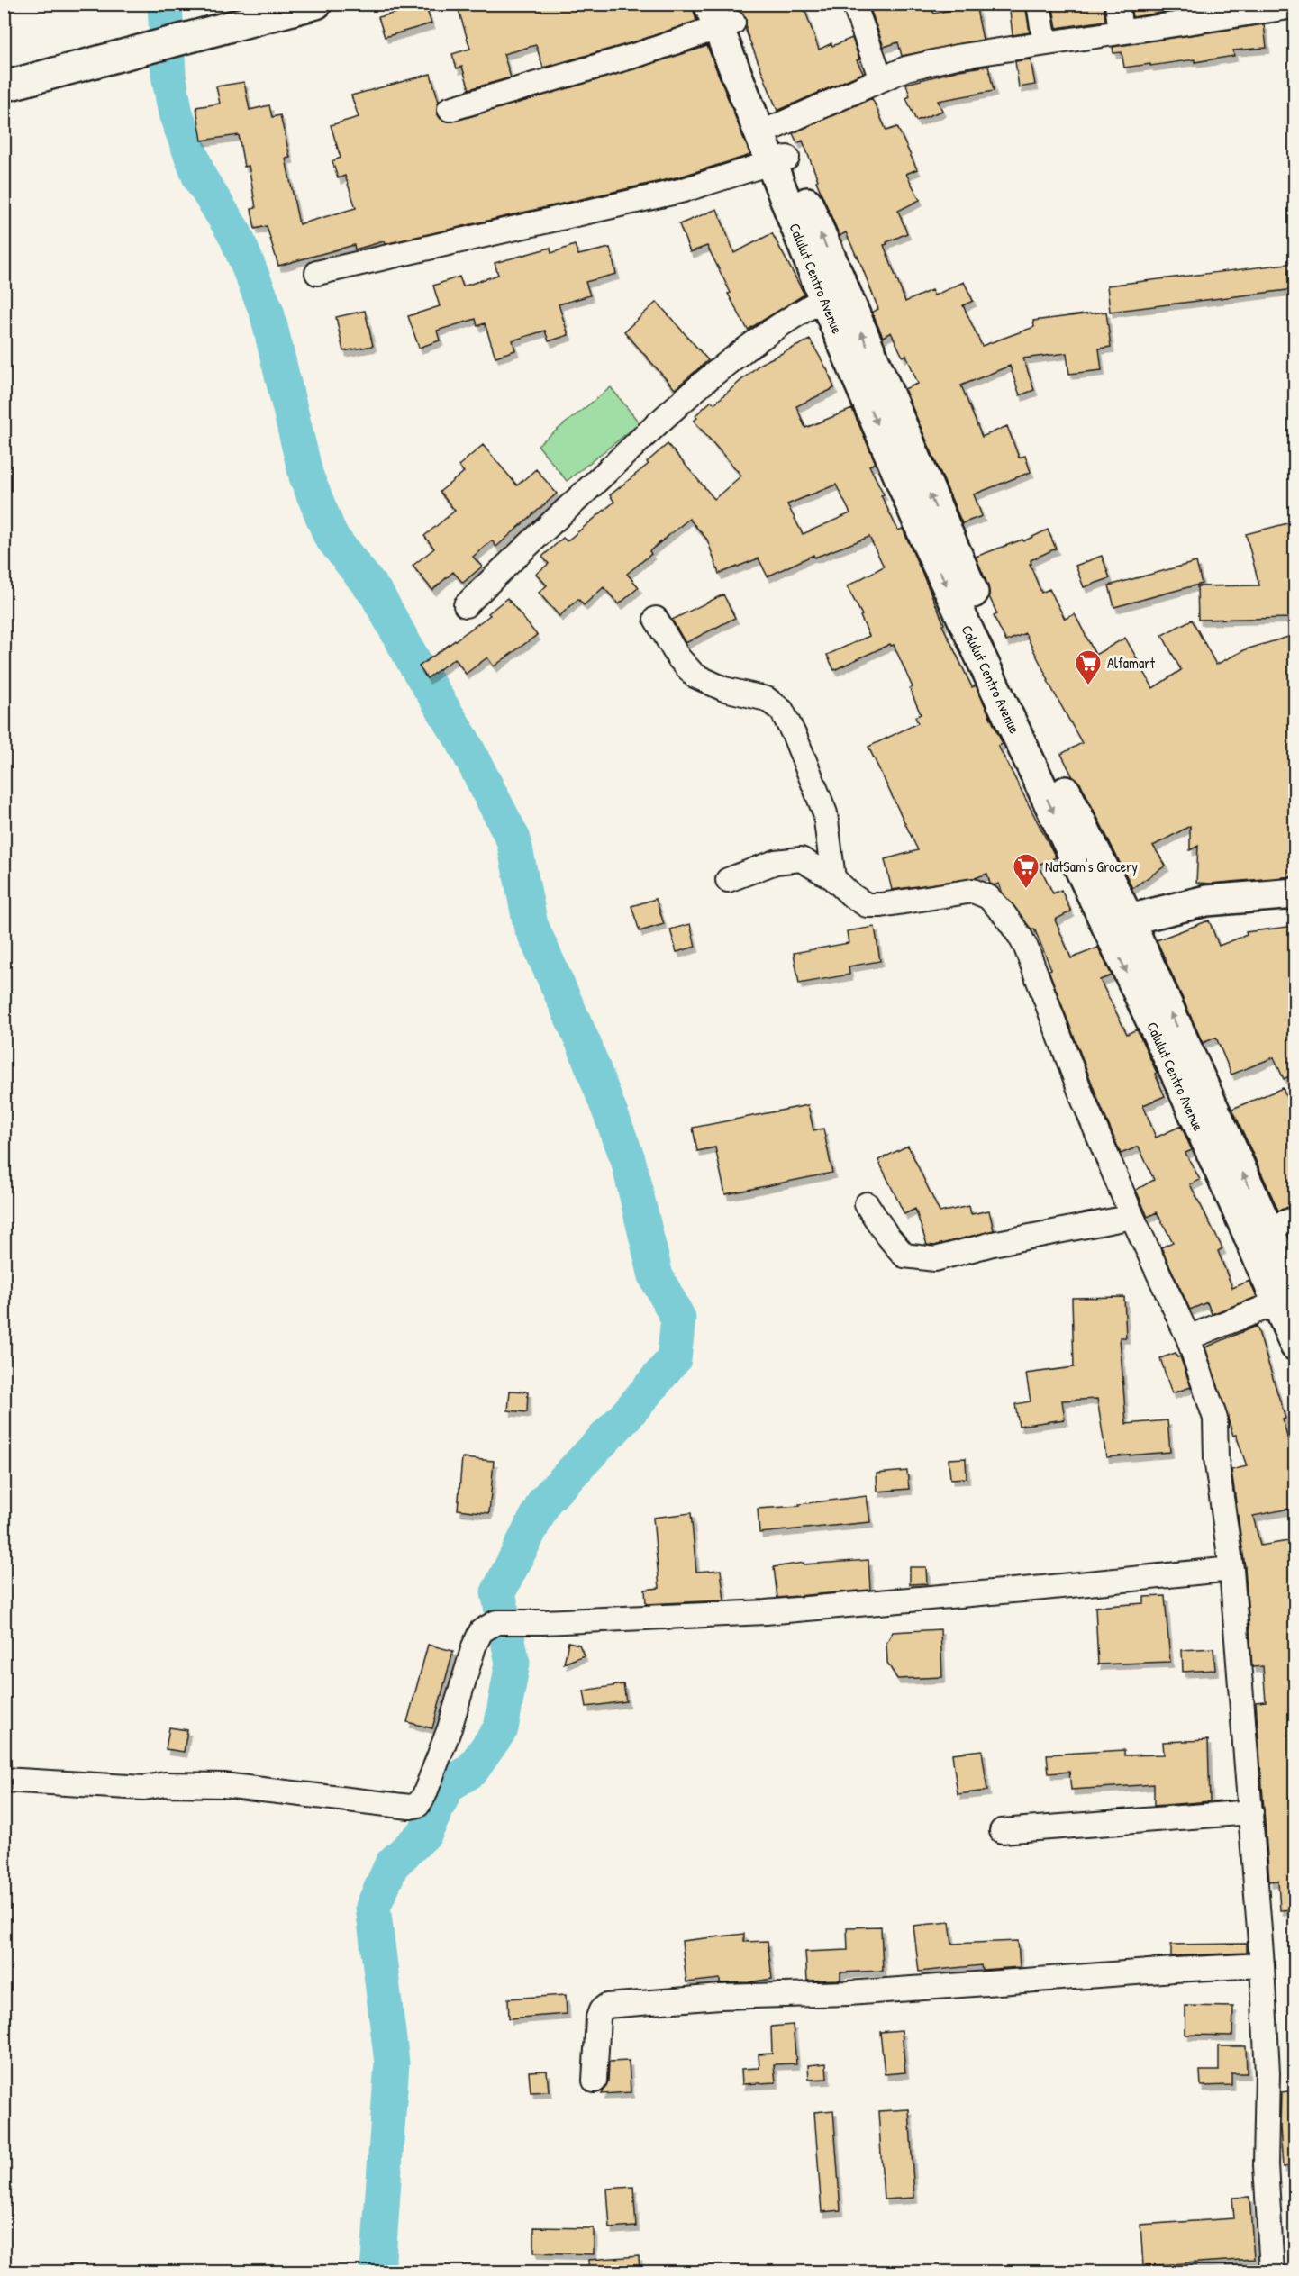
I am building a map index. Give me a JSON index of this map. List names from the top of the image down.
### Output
{
  "streets": {
    "main road": ["Calulut Centro Avenue"]
  },
  "places": {
    "supermarket": ["Alfamart", "NatSam's Grocery"]
  }
}
